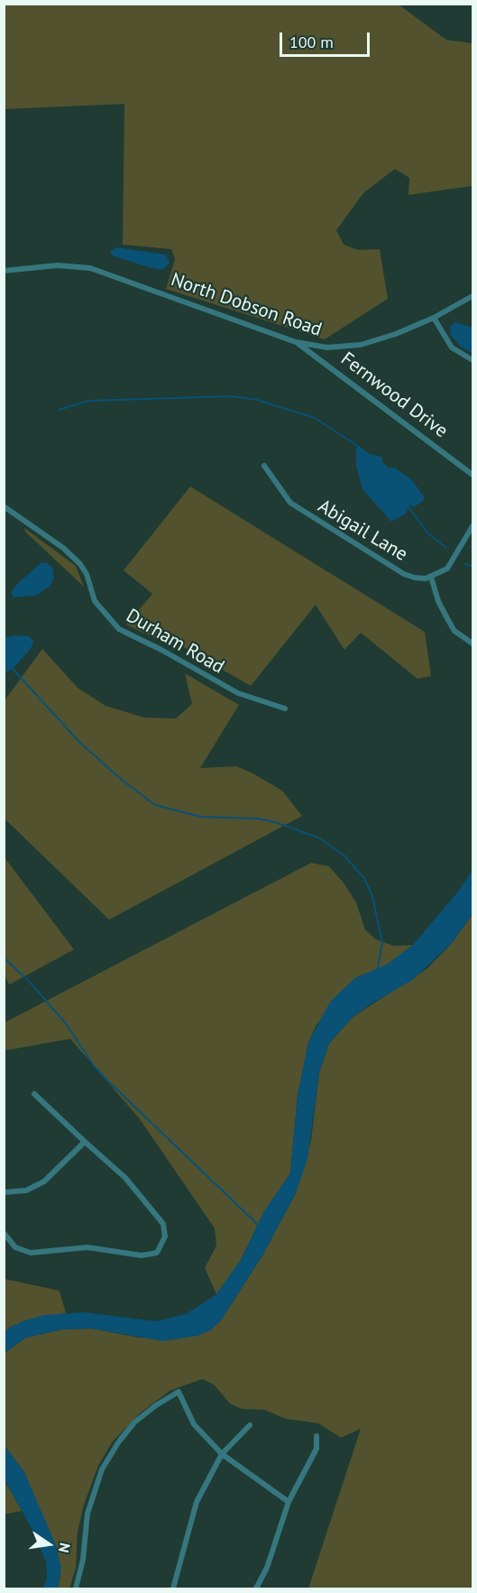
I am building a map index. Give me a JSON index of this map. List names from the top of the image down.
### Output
{
  "streets": {
    "street": [
      "North Dobson Road",
      "Fernwood Drive",
      "Abigail Lane",
      "Durham Road"
    ]
  },
  "crossings": [
    ["North Dobson Road", "Fernwood Drive"]
  ],
  "scale_bar": "100 m",
  "north": "right"
}
